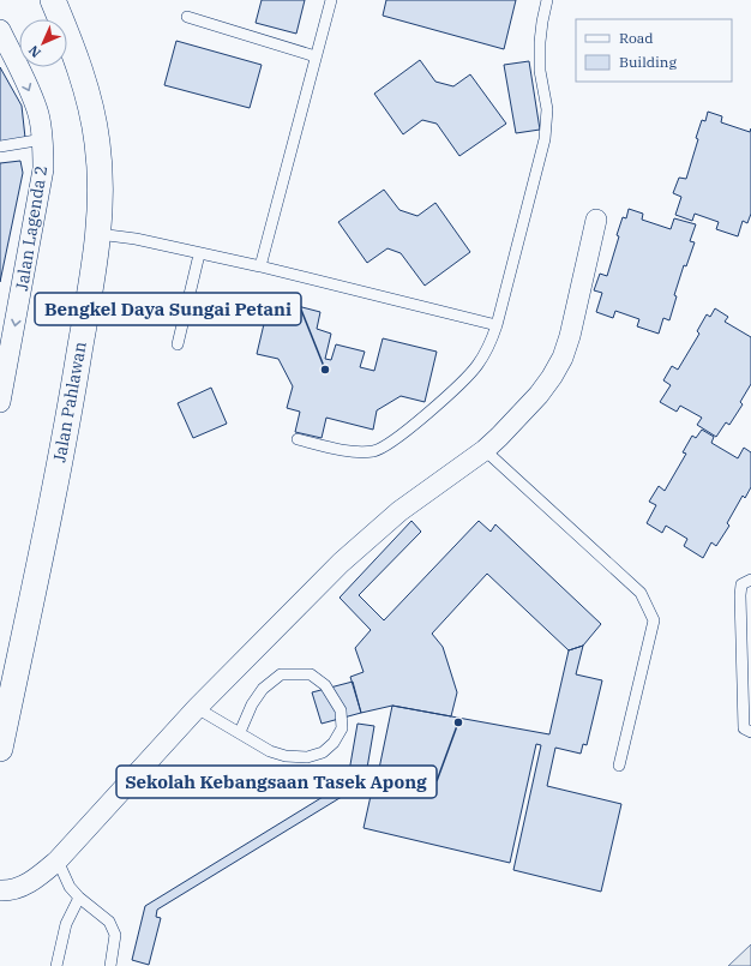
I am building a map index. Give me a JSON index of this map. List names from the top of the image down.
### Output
{
  "streets": {
    "street": ["Jalan Lagenda 2", "Jalan Pahlawan"]
  },
  "one_way": ["Jalan Lagenda 2"],
  "places": ["Bengkel Daya Sungai Petani", "Sekolah Kebangsaan Tasek Apong"],
  "legend": ["Road", "Building"],
  "north": "bottom left"
}
